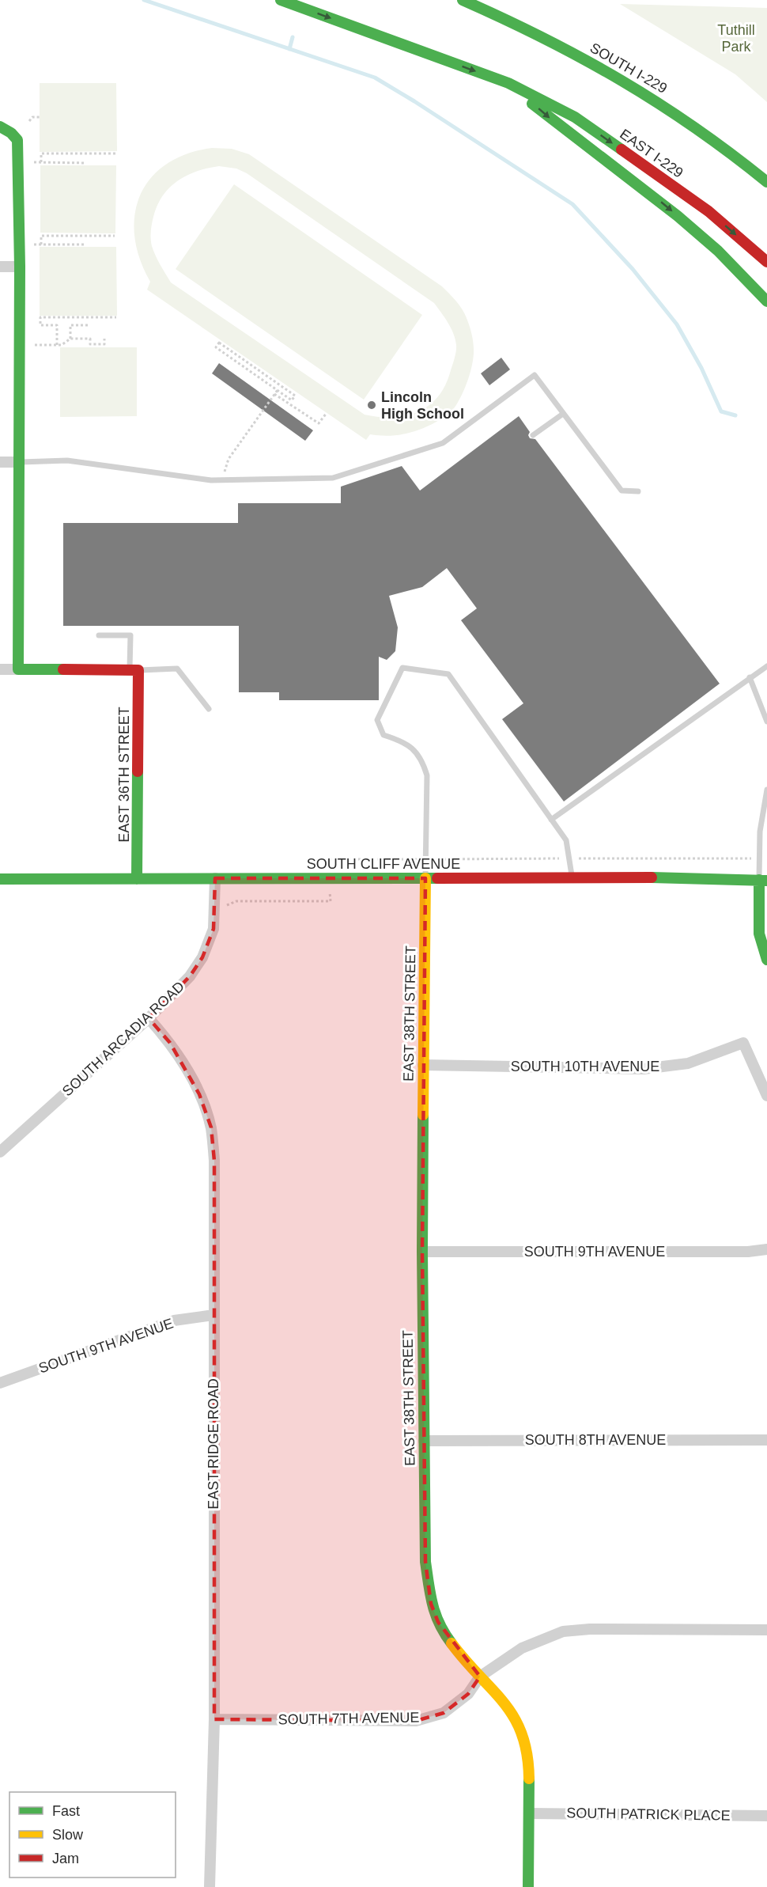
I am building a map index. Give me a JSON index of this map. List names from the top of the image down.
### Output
{
  "streets": {
    "main road": [
      "SOUTH I-229",
      "EAST I-229",
      "EAST 36TH STREET",
      "SOUTH CLIFF AVENUE",
      "EAST 38TH STREET"
    ],
    "street": [
      "SOUTH ARCADIA ROAD",
      "SOUTH 10TH AVENUE",
      "SOUTH 9TH AVENUE",
      "SOUTH 8TH AVENUE",
      "EAST RIDGE ROAD",
      "SOUTH 7TH AVENUE",
      "SOUTH PATRICK PLACE"
    ]
  },
  "crossings": [
    ["EAST 36TH STREET", "SOUTH CLIFF AVENUE"],
    ["SOUTH CLIFF AVENUE", "EAST 38TH STREET"],
    ["SOUTH CLIFF AVENUE", "SOUTH ARCADIA ROAD"],
    ["EAST 38TH STREET", "SOUTH 10TH AVENUE"],
    ["EAST 38TH STREET", "SOUTH 9TH AVENUE"],
    ["EAST 38TH STREET", "SOUTH 8TH AVENUE"],
    ["EAST 38TH STREET", "SOUTH 7TH AVENUE"],
    ["EAST 38TH STREET", "SOUTH PATRICK PLACE"],
    ["SOUTH ARCADIA ROAD", "EAST RIDGE ROAD"],
    ["SOUTH 9TH AVENUE", "EAST RIDGE ROAD"],
    ["EAST RIDGE ROAD", "SOUTH 7TH AVENUE"]
  ],
  "parks": ["Tuthill Park"],
  "places": ["Lincoln High School"],
  "legend": ["Fast", "Slow", "Jam"]
}
